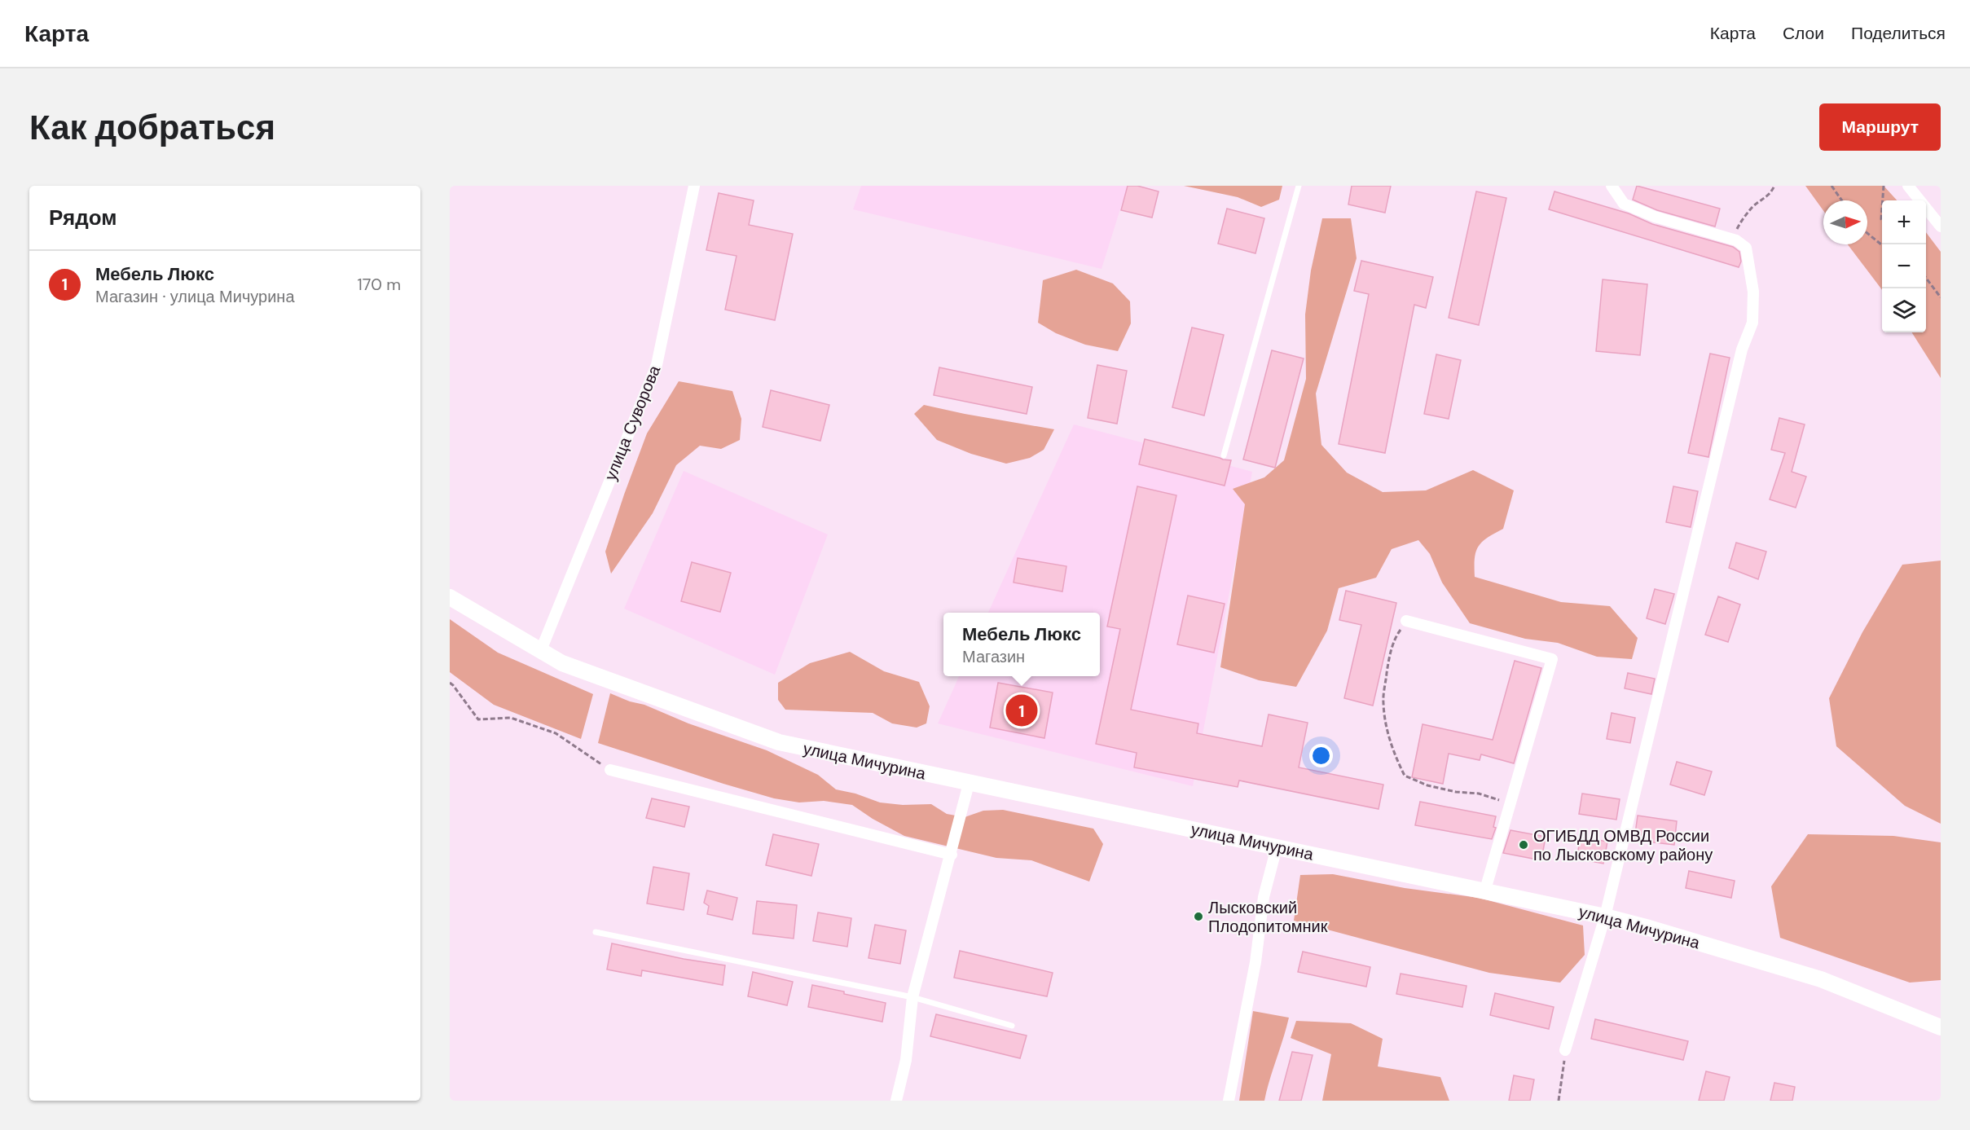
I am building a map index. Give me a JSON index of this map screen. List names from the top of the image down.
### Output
{
  "streets": {
    "main road": ["улица Мичурина"],
    "street": ["улица Суворова"]
  },
  "crossings": [
    ["улица Суворова", "улица Мичурина"]
  ],
  "places": ["ОГИБДД ОМВД России по Лысковскому району", "Лысковский Плодопитомник"],
  "north": "right",
  "page": {
    "header": "Карта",
    "nav": ["Карта", "Слои", "Поделиться"],
    "buttons": "Маршрут",
    "title": "Как добраться",
    "heading": "Рядом",
    "map_buttons": ["+", "−"],
    "list": [
      {
        "mark": "1",
        "name": "Мебель Люкс",
        "note": "Магазин · улица Мичурина",
        "value": "170 m"
      }
    ],
    "popup": ["Мебель Люкс", "Магазин"],
    "pins": "1"
  }
}
